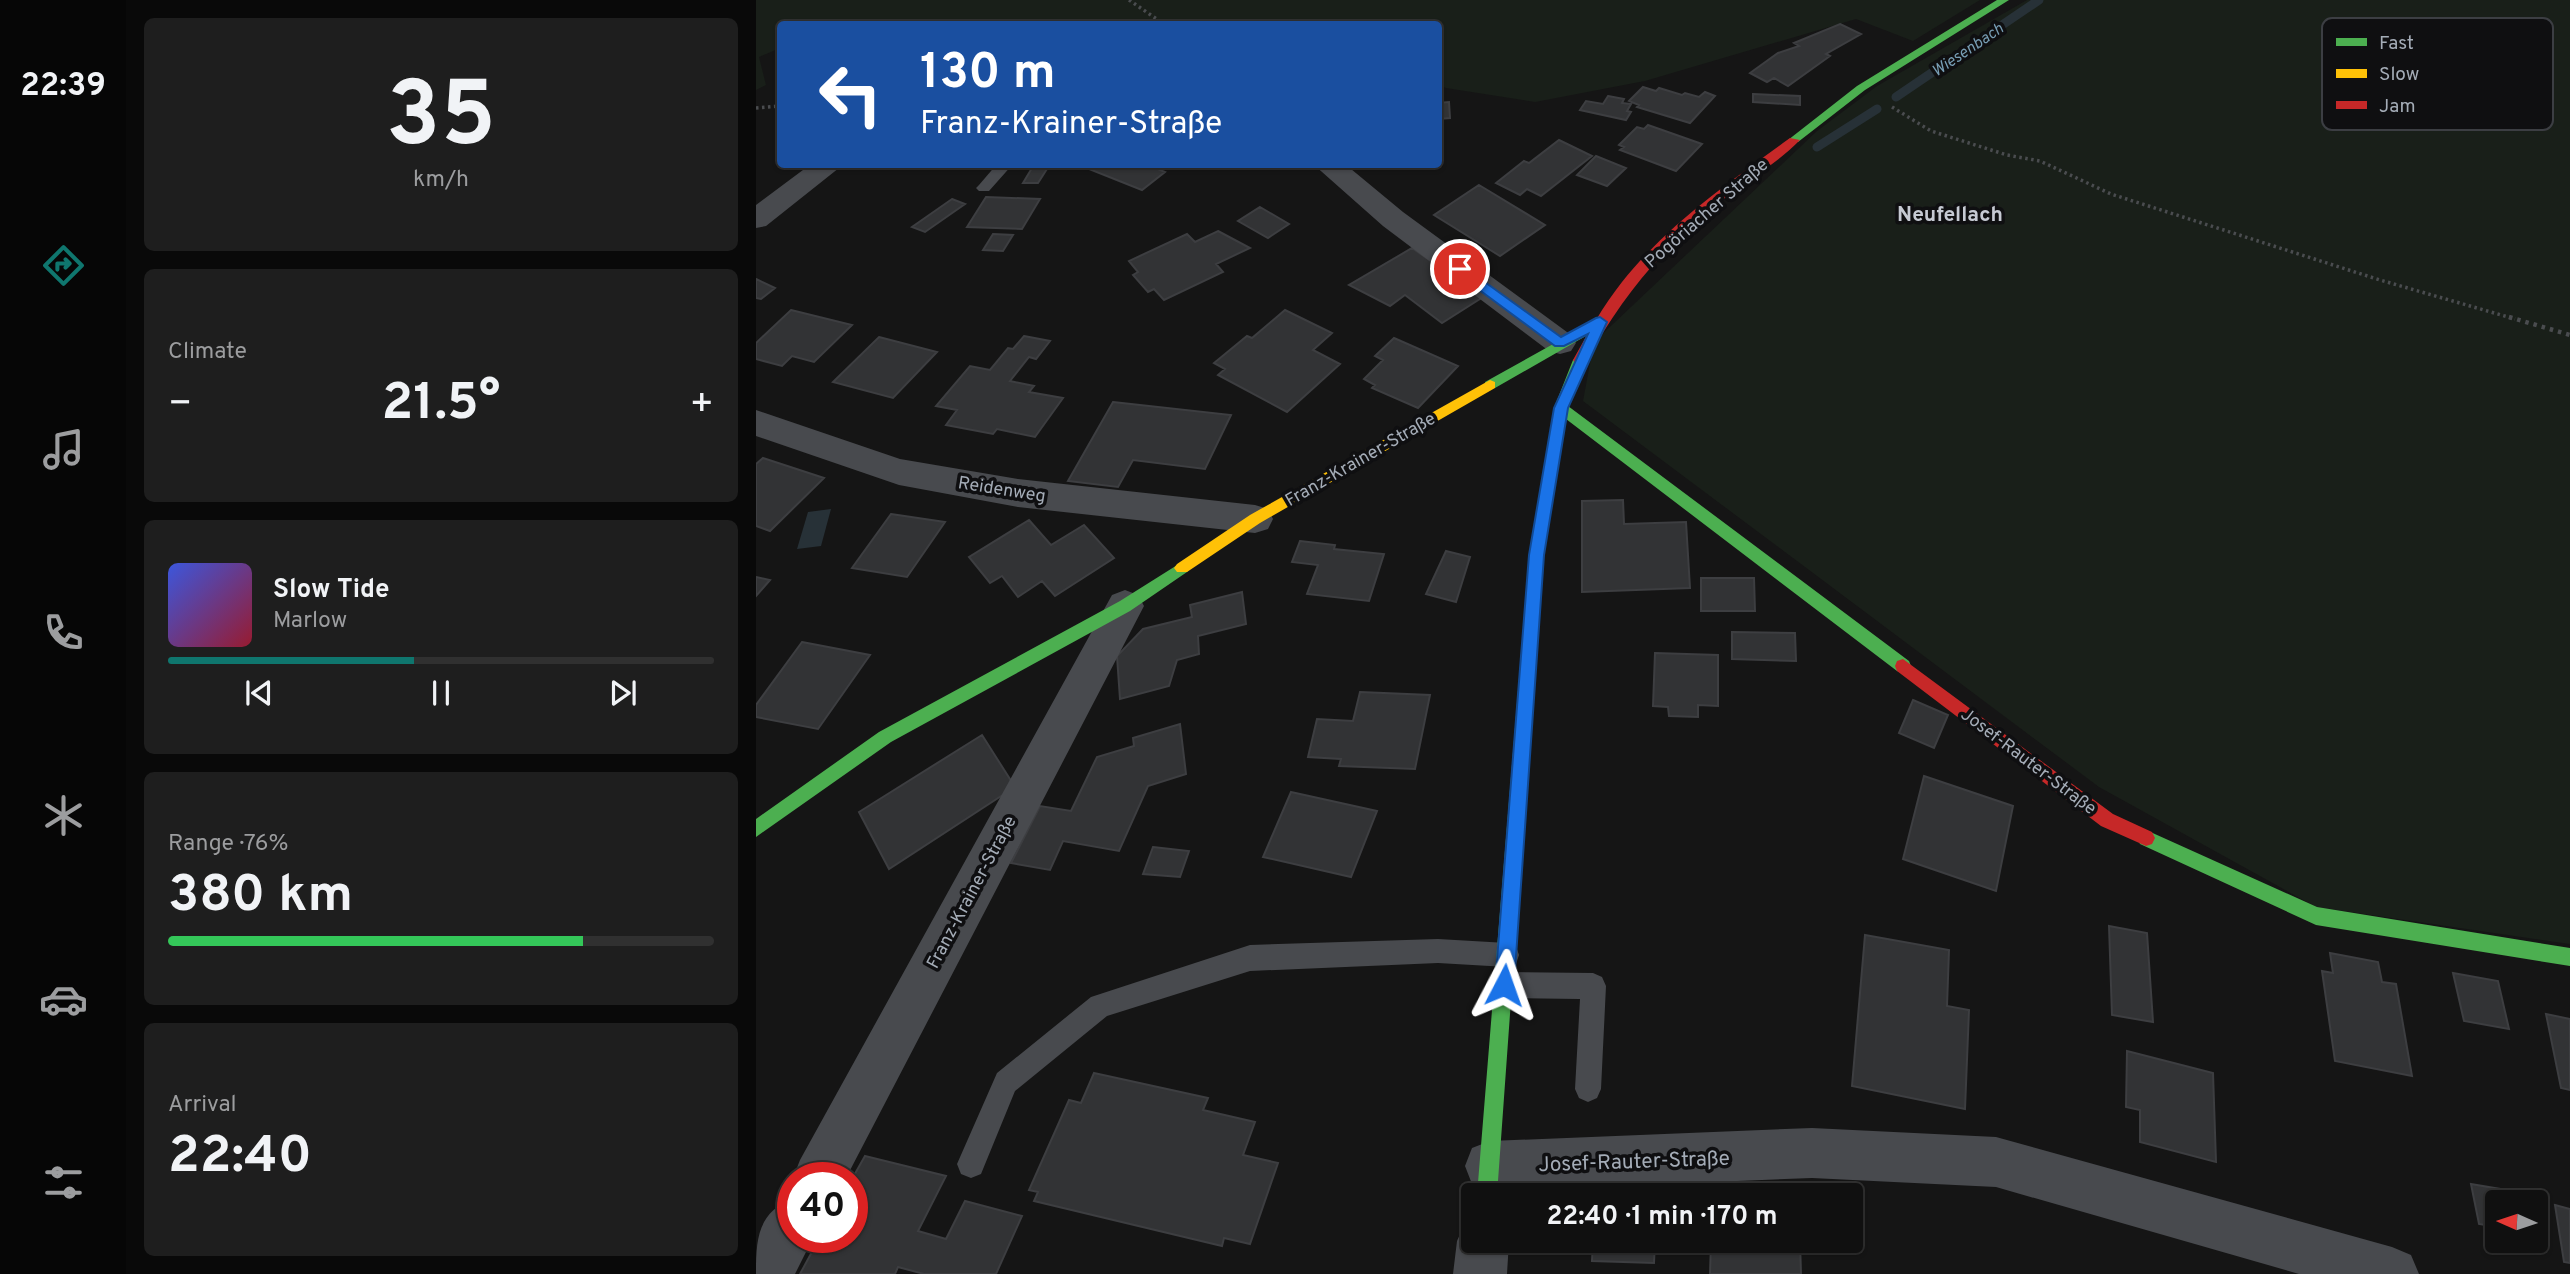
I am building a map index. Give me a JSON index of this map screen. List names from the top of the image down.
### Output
{
  "streets": {
    "street": [
      "Pogöriacher Straße",
      "Franz-Krainer-Straße",
      "Reidenweg",
      "Josef-Rauter-Straße"
    ]
  },
  "crossings": [
    ["Pogöriacher Straße", "Franz-Krainer-Straße"],
    ["Pogöriacher Straße", "Josef-Rauter-Straße"],
    ["Franz-Krainer-Straße", "Reidenweg"]
  ],
  "districts": ["Neufellach"],
  "water": ["Wiesenbach"],
  "legend": ["Fast", "Slow", "Jam"],
  "north": "left",
  "page": {
    "tabs": "22:39",
    "tile": [
      ["35", "km/h"],
      "Climate",
      ["Range · 76%", "380 km"],
      ["Arrival", "22:40"]
    ],
    "turn": ["130 m", "Franz-Krainer-Straße"],
    "heat": ["−", "21.5°", "+"],
    "song": ["Slow Tide", "Marlow"],
    "limit": "40",
    "trip": "22:40 · 1 min · 170 m"
  }
}
